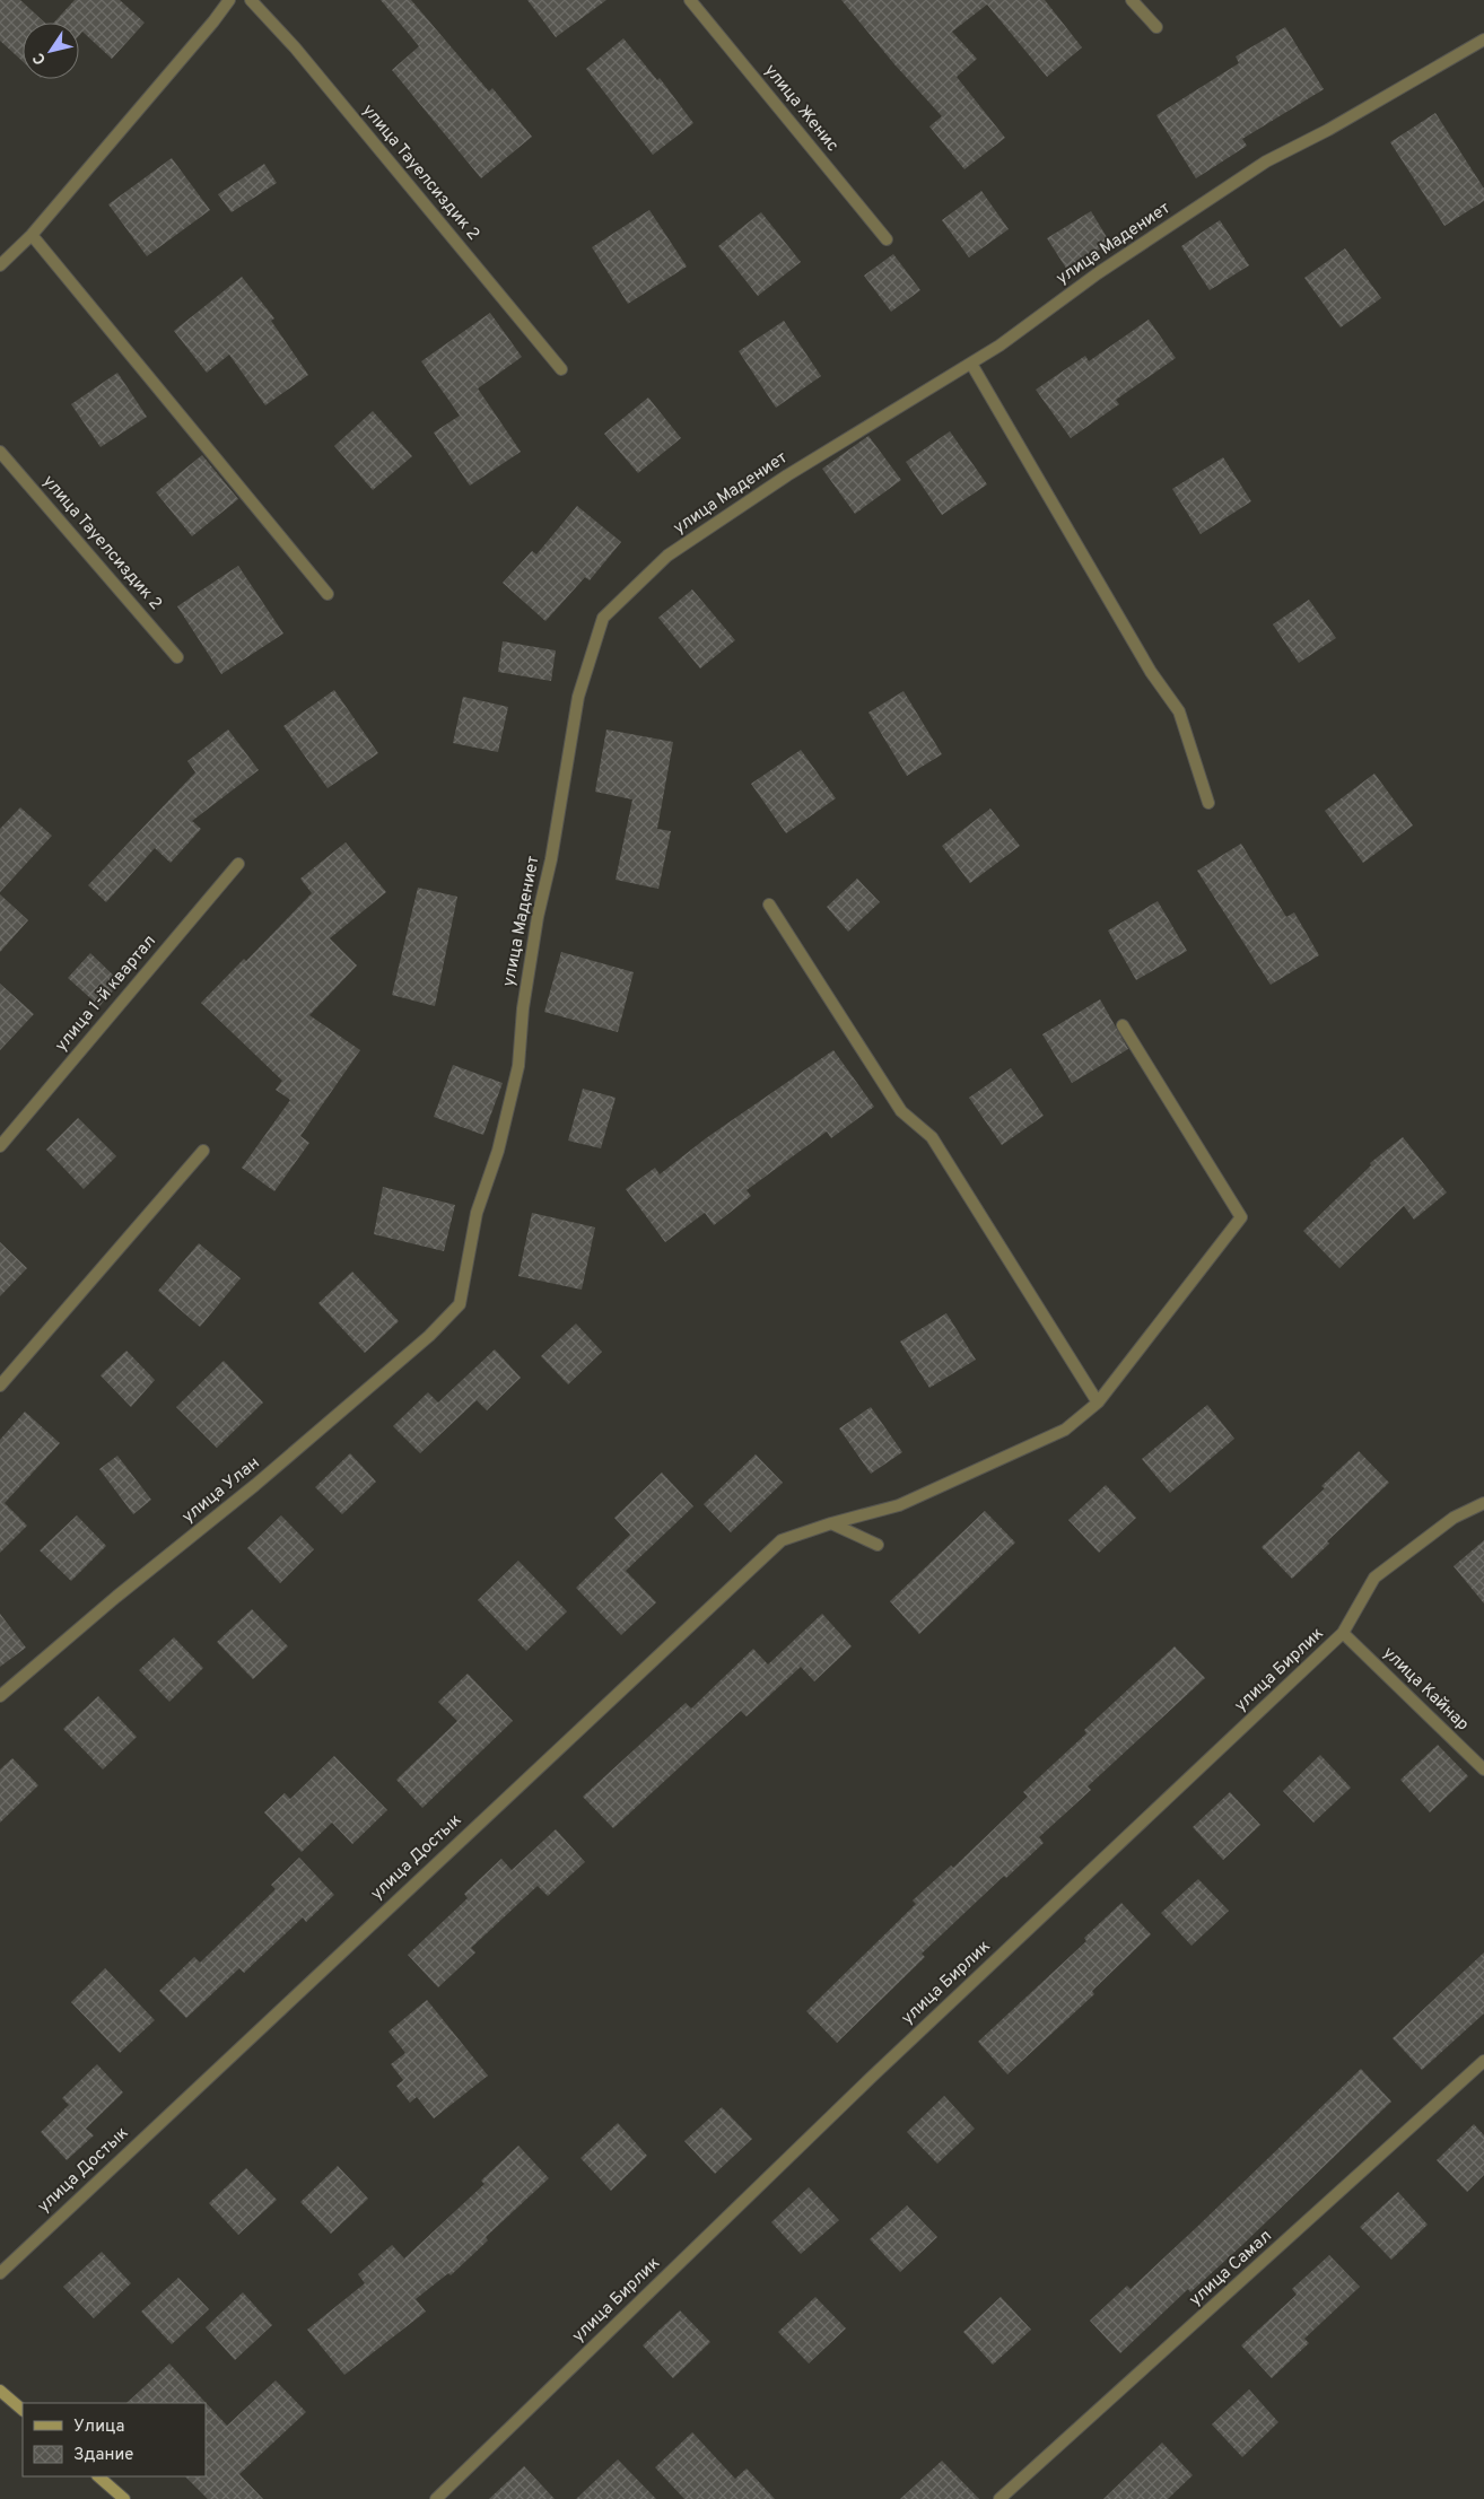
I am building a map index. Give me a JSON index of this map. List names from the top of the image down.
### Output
{
  "streets": {
    "street": [
      "улица Женис",
      "улица Тауелсиздик 2",
      "улица Мадениет",
      "улица 1-й квартал",
      "улица Улан",
      "улица Бирлик",
      "улица Кайнар",
      "улица Достык",
      "улица Самал"
    ]
  },
  "crossings": [
    ["улица Мадениет", "улица Улан"],
    ["улица Бирлик", "улица Кайнар"]
  ],
  "legend": ["Улица", "Здание"],
  "north": "bottom left"
}
